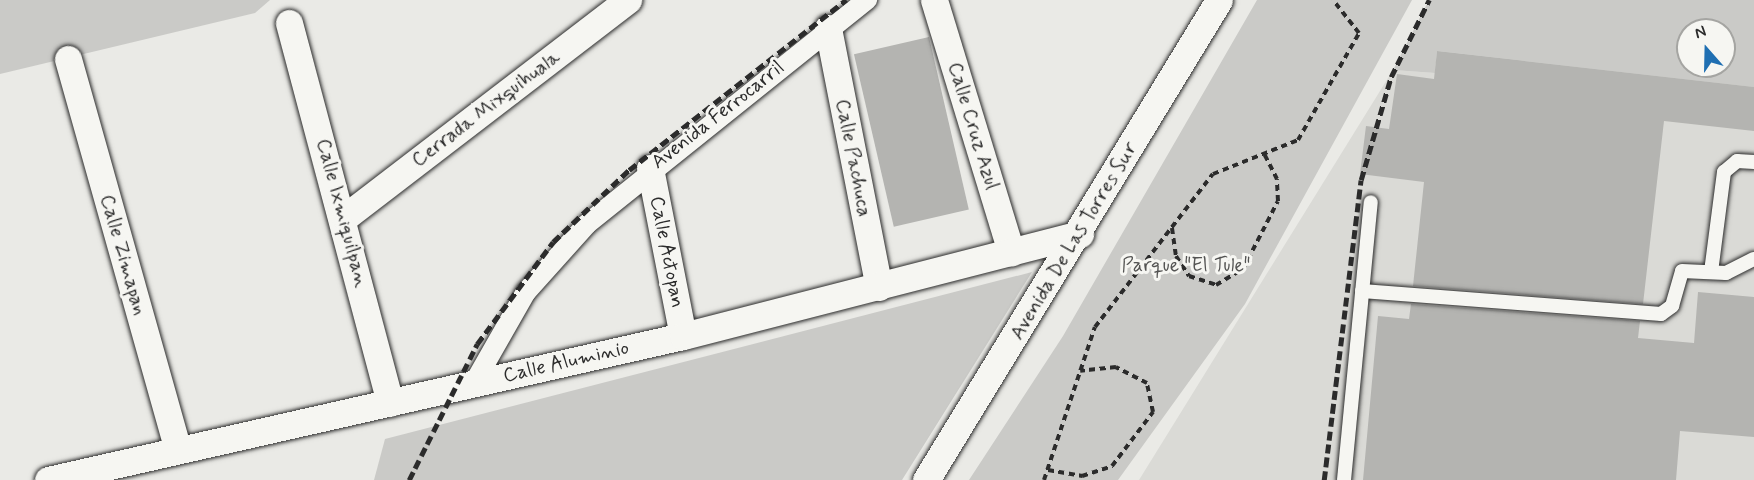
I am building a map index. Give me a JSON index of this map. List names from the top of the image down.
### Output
{
  "streets": {
    "street": [
      "Cerrada Mixquihuala",
      "Avenida Ferrocarril",
      "Calle Cruz Azul",
      "Calle Pachuca",
      "Calle Ixmiquilpan",
      "Avenida De Las Torres Sur",
      "Calle Actopan",
      "Calle Zimapan",
      "Calle Aluminio"
    ]
  },
  "crossings": [
    ["Cerrada Mixquihuala", "Calle Ixmiquilpan"],
    ["Avenida Ferrocarril", "Calle Pachuca"],
    ["Avenida Ferrocarril", "Calle Actopan"],
    ["Avenida Ferrocarril", "Calle Aluminio"],
    ["Calle Cruz Azul", "Calle Aluminio"],
    ["Calle Pachuca", "Calle Aluminio"],
    ["Calle Ixmiquilpan", "Calle Aluminio"],
    ["Avenida De Las Torres Sur", "Calle Aluminio"],
    ["Calle Actopan", "Calle Aluminio"],
    ["Calle Zimapan", "Calle Aluminio"]
  ],
  "parks": ["Parque \"El Tule\""],
  "north": "top"
}
